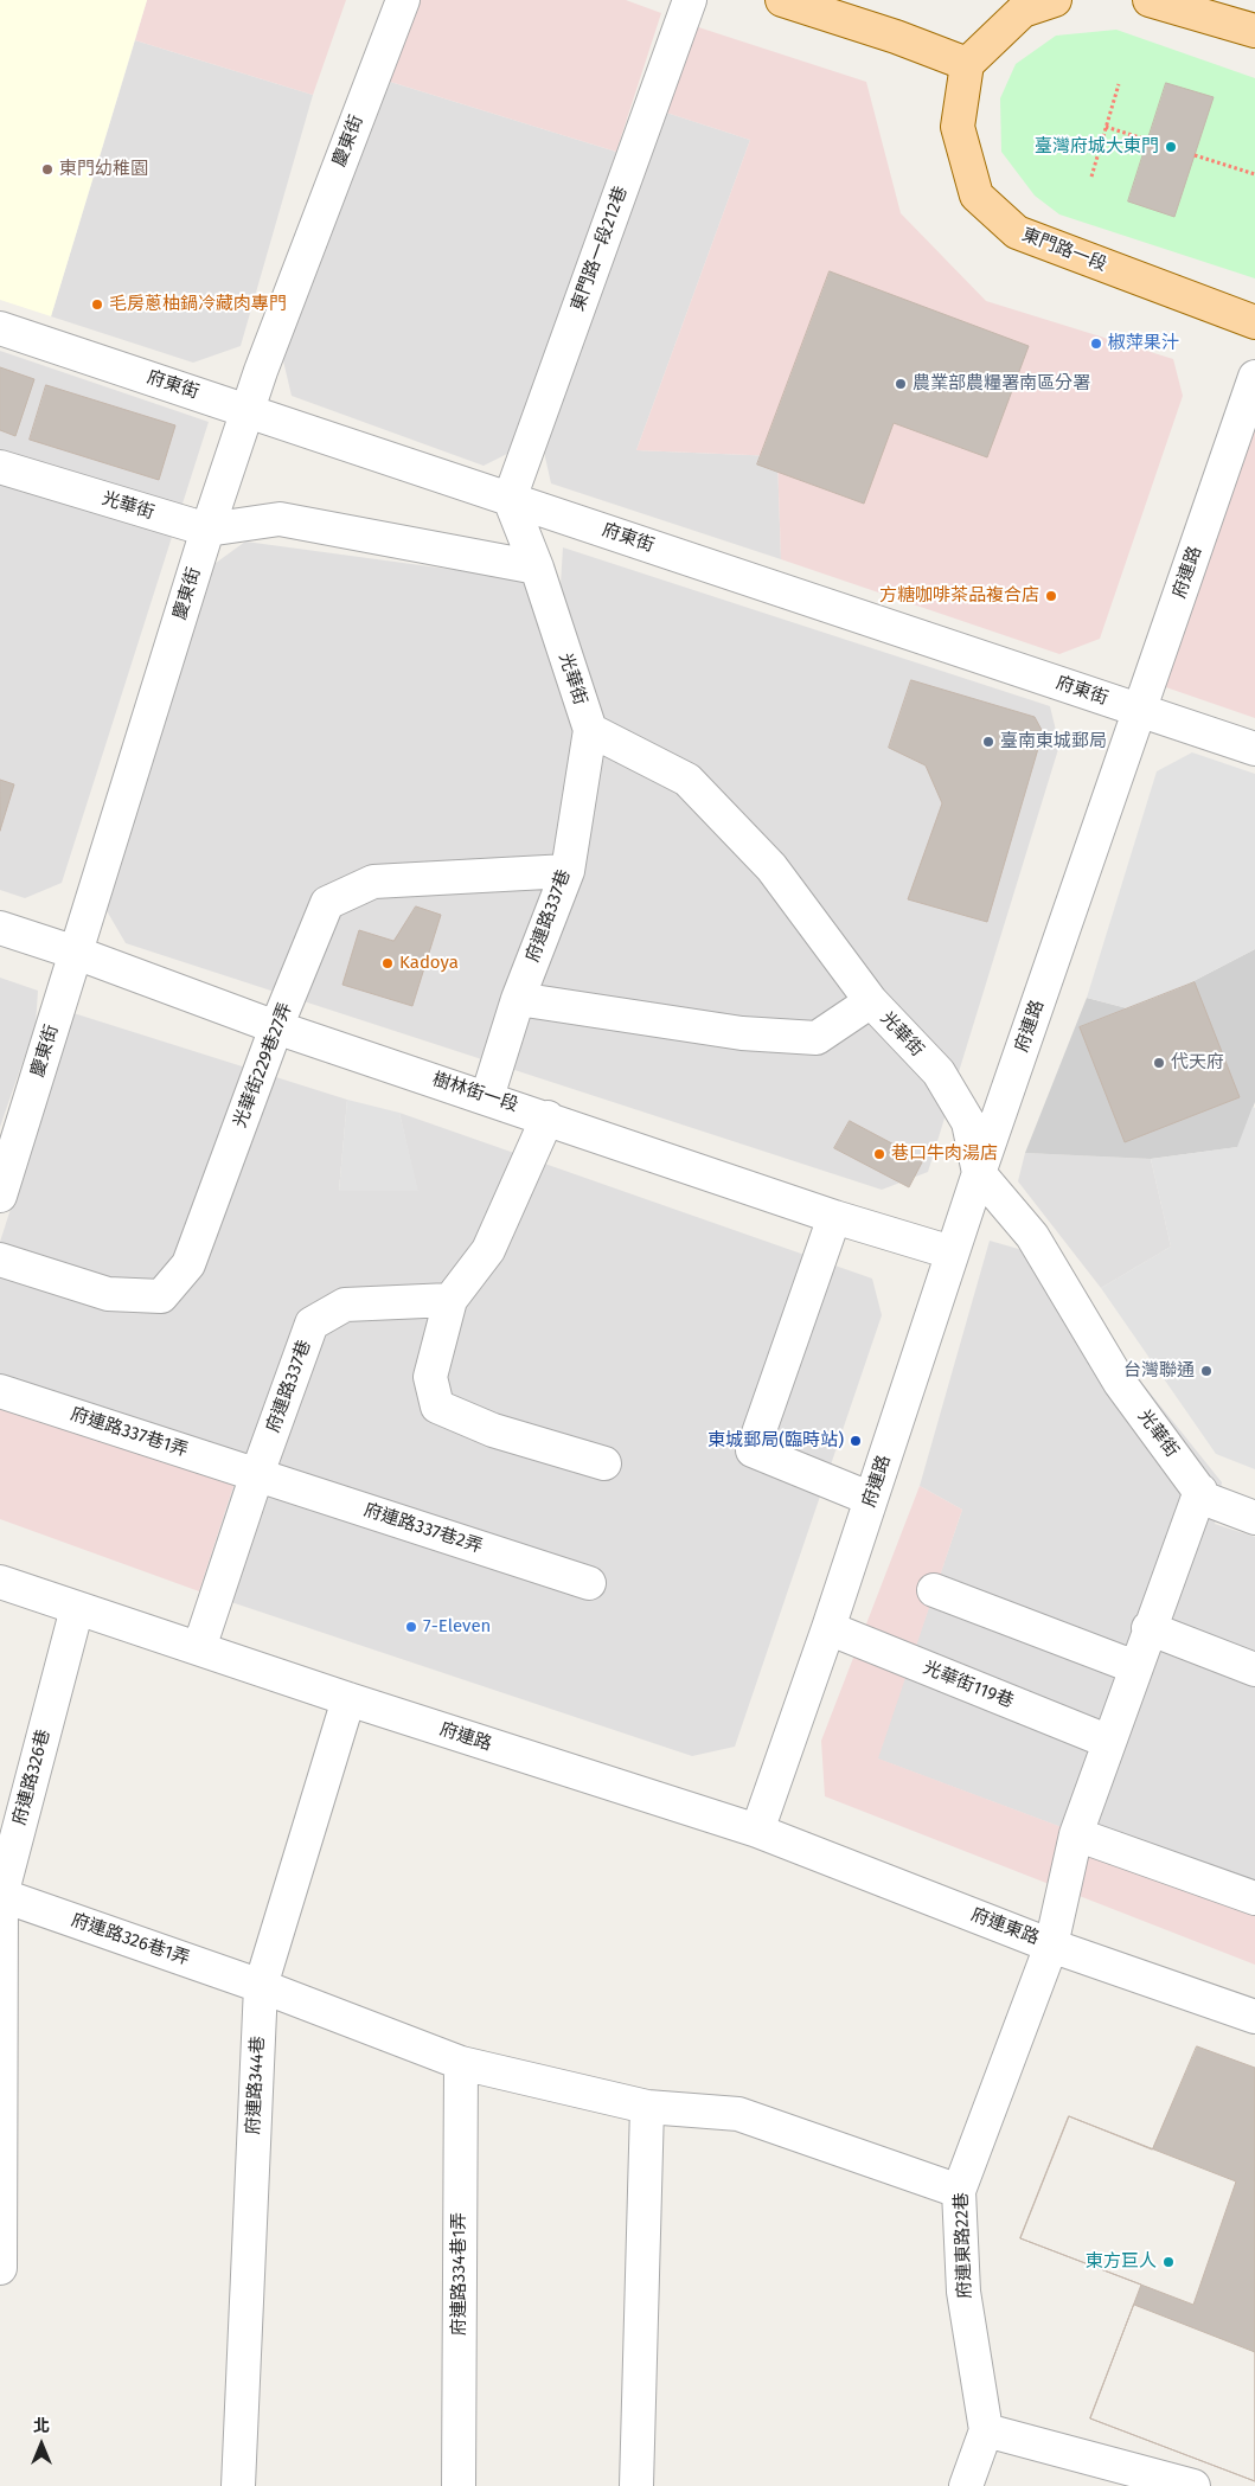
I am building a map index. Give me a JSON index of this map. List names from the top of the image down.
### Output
{
  "streets": {
    "main road": ["東門路一段"],
    "street": [
      "慶東街",
      "東門路一段212巷",
      "府東街",
      "光華街",
      "府連路",
      "府連路337巷",
      "光華街229巷27弄",
      "樹林街一段",
      "府連路337巷1弄",
      "府連路337巷2弄",
      "光華街119巷",
      "府連路326巷",
      "府連東路",
      "府連路326巷1弄",
      "府連路344巷",
      "府連東路22巷",
      "府連路334巷1弄"
    ]
  },
  "crossings": [
    ["慶東街", "府東街"],
    ["慶東街", "光華街"],
    ["慶東街", "樹林街一段"],
    ["東門路一段212巷", "府東街"],
    ["東門路一段212巷", "光華街"],
    ["府東街", "光華街"],
    ["府東街", "府連路"],
    ["光華街", "府連路"],
    ["光華街", "府連路337巷"],
    ["府連路", "府連路337巷"],
    ["府連路", "樹林街一段"],
    ["府連路", "光華街119巷"],
    ["府連路", "府連路326巷"],
    ["府連路", "府連東路"],
    ["府連路", "府連路344巷"],
    ["府連路337巷", "光華街229巷27弄"],
    ["府連路337巷", "樹林街一段"],
    ["府連路337巷", "府連路337巷1弄"],
    ["府連路337巷", "府連路337巷2弄"],
    ["光華街229巷27弄", "樹林街一段"],
    ["府連路337巷1弄", "府連路337巷2弄"],
    ["府連路326巷", "府連路326巷1弄"],
    ["府連東路", "府連東路22巷"],
    ["府連路326巷1弄", "府連路344巷"]
  ],
  "places": [
    "臺灣府城大東門",
    "東門幼稚園",
    "毛房蔥柚鍋冷藏肉專門",
    "椒萍果汁",
    "農業部農糧署南區分署",
    "方糖咖啡茶品複合店",
    "臺南東城郵局",
    "Kadoya",
    "代天府",
    "巷口牛肉湯店",
    "台灣聯通",
    "東城郵局(臨時站)",
    "7-Eleven",
    "東方巨人"
  ],
  "north": "top"
}
